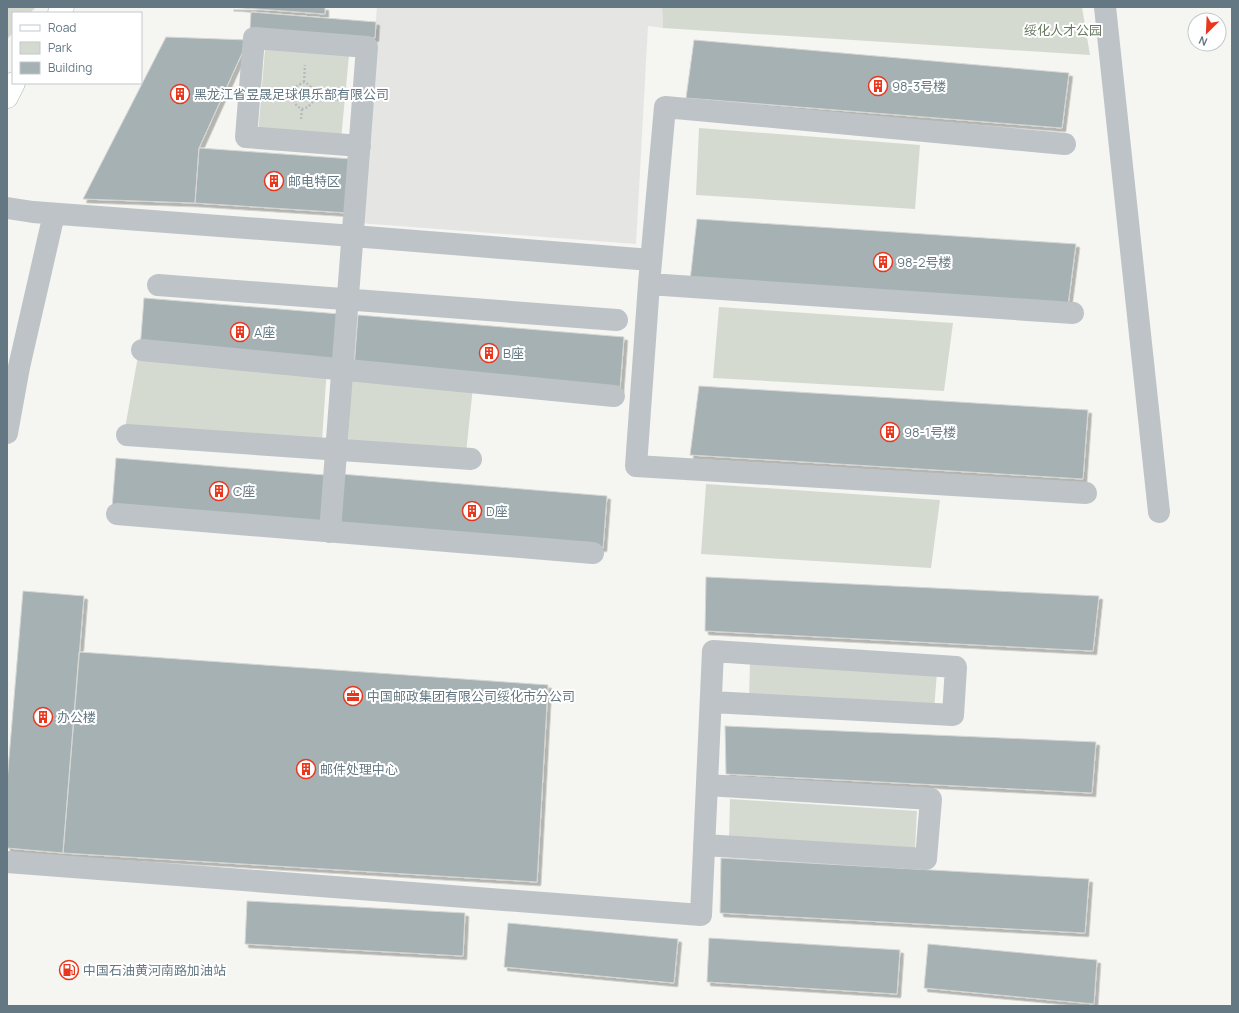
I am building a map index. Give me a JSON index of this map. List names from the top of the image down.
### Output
{
  "parks": ["绥化人才公园"],
  "places": {
    "building": [
      "98-3号楼",
      "黑龙江省昱晟足球俱乐部有限公司",
      "邮电特区",
      "98-2号楼",
      "A座",
      "B座",
      "98-1号楼",
      "C座",
      "D座",
      "办公楼",
      "邮件处理中心"
    ],
    "office": ["中国邮政集团有限公司绥化市分公司"],
    "fuel station": ["中国石油黄河南路加油站"]
  },
  "legend": ["Road", "Park", "Building"],
  "north": "bottom left"
}
